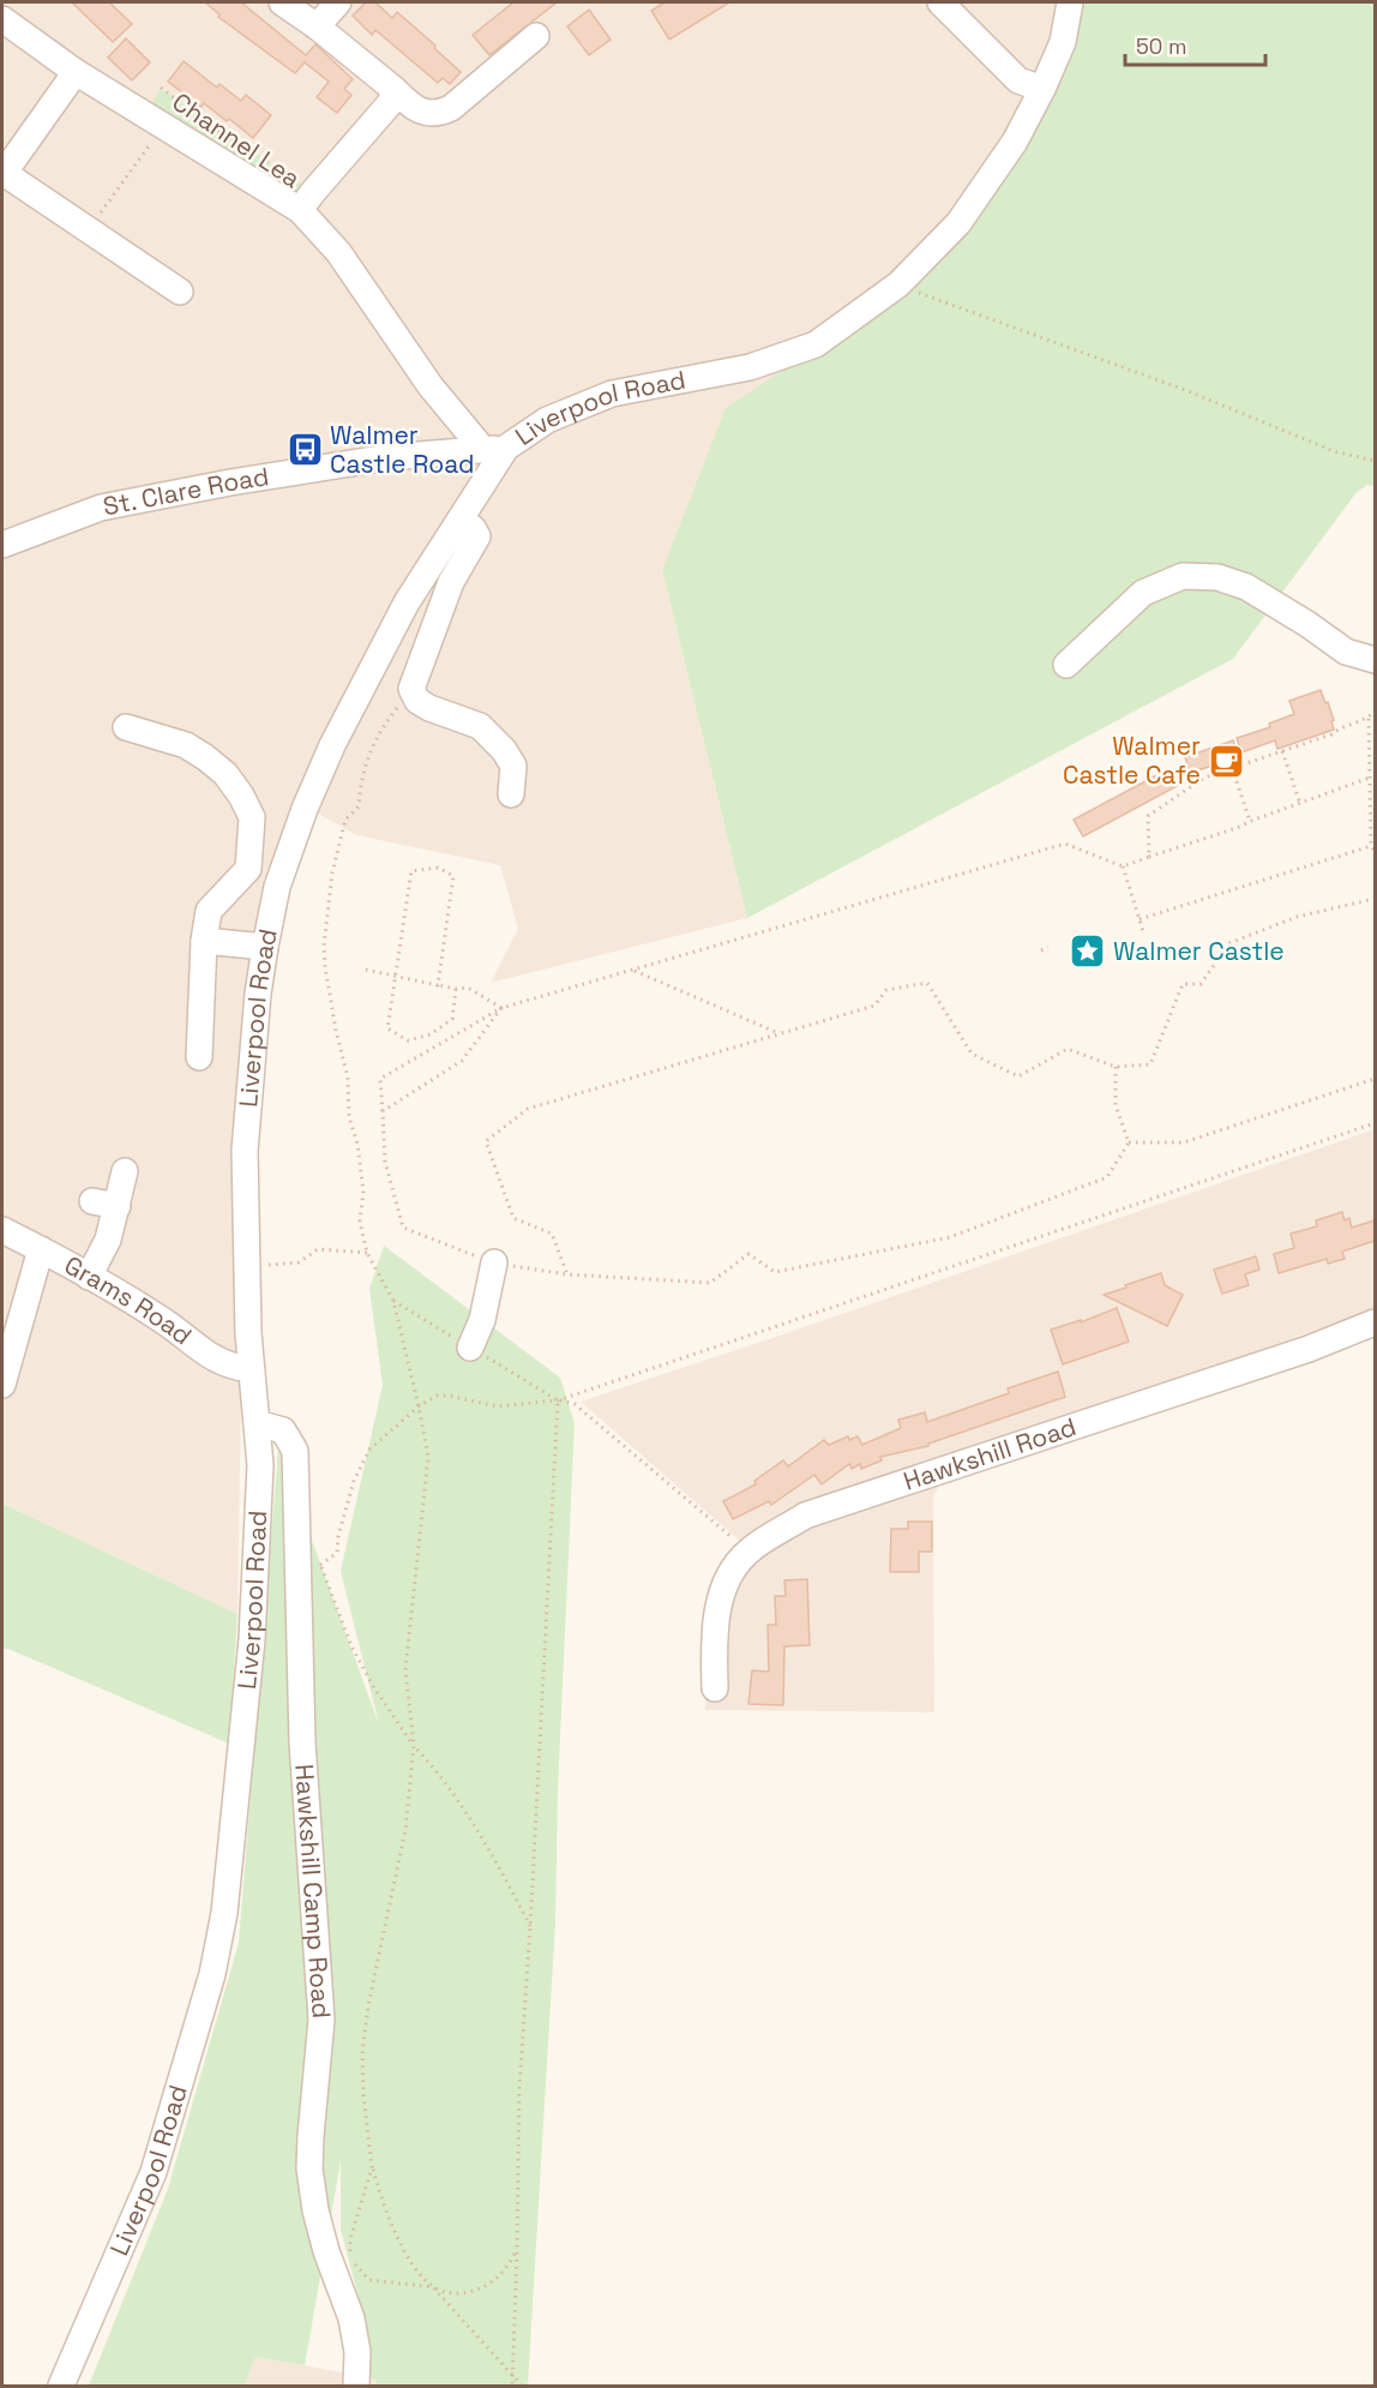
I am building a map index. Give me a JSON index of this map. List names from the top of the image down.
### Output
{
  "streets": {
    "street": [
      "Channel Lea",
      "Liverpool Road",
      "St. Clare Road",
      "Grams Road",
      "Hawkshill Road",
      "Hawkshill Camp Road"
    ]
  },
  "crossings": [
    ["Liverpool Road", "St. Clare Road"],
    ["Liverpool Road", "Grams Road"],
    ["Liverpool Road", "Hawkshill Camp Road"]
  ],
  "places": {
    "bus stop": ["Walmer Castle Road"],
    "cafe": ["Walmer Castle Cafe"],
    "place": ["Walmer Castle"]
  },
  "scale_bar": "50 m"
}
